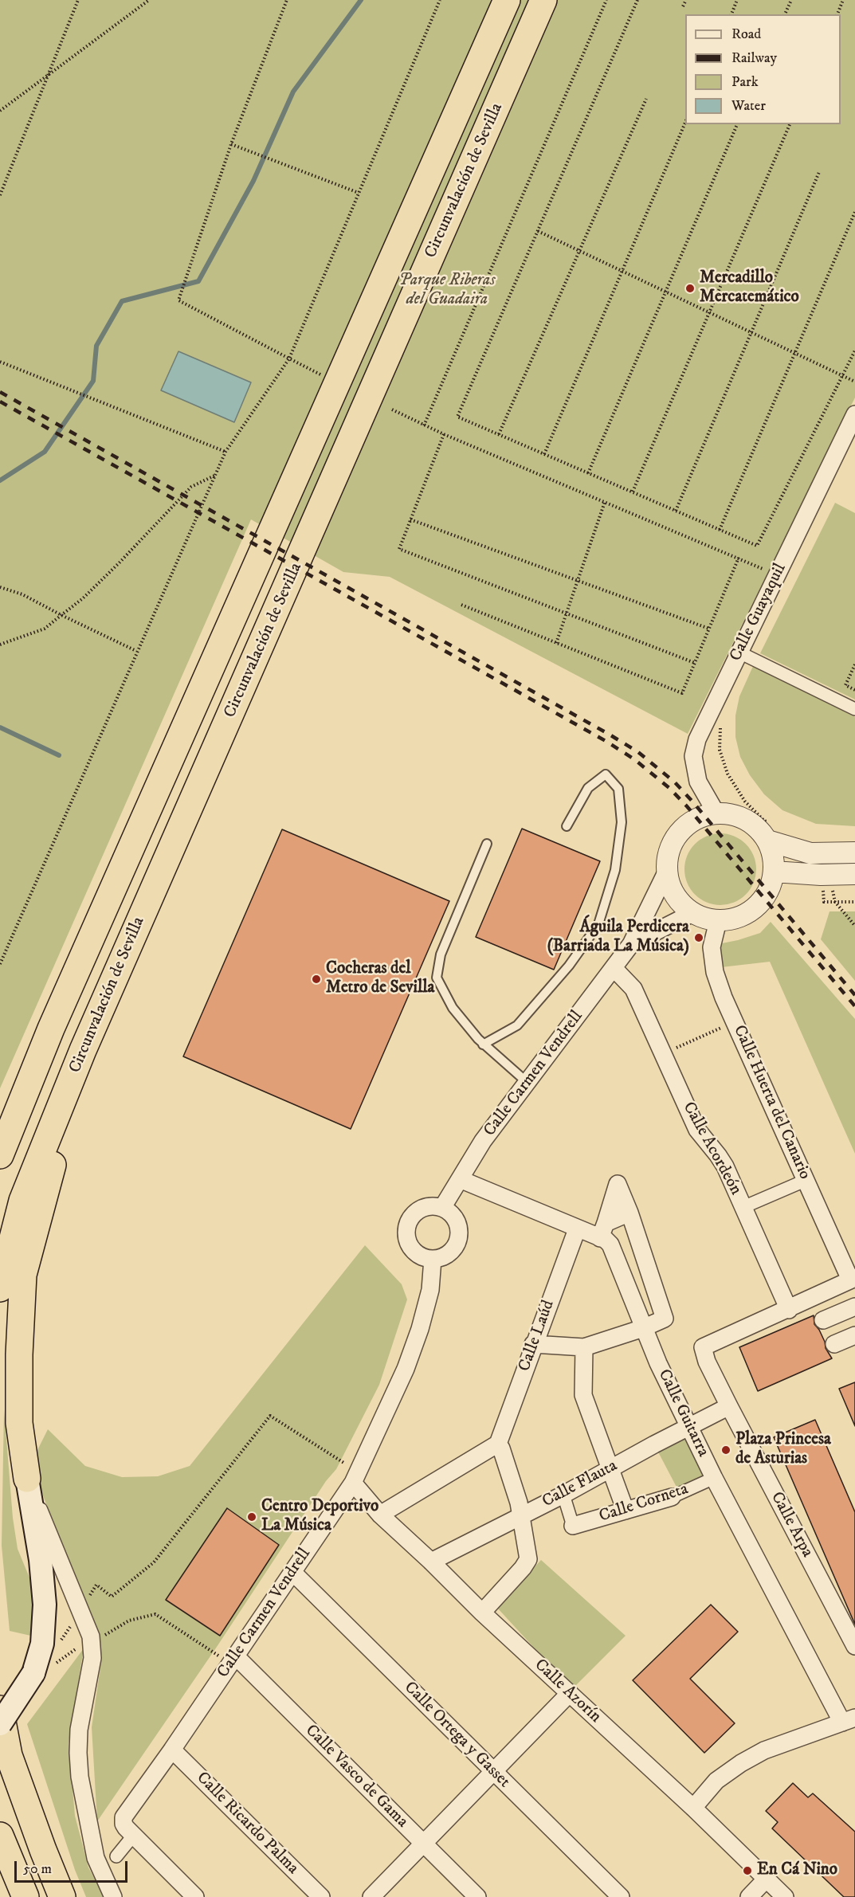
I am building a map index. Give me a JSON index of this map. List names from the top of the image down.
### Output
{
  "streets": {
    "highway": ["Circunvalación de Sevilla"],
    "street": [
      "Calle Guayaquil",
      "Calle Carmen Vendrell",
      "Calle Huerta del Canario",
      "Calle Acordeón",
      "Calle Laúd",
      "Calle Guitarra",
      "Calle Flauta",
      "Calle Corneta",
      "Calle Arpa",
      "Calle Azorín",
      "Calle Ortega y Gasset",
      "Calle Vasco de Gama",
      "Calle Ricardo Palma"
    ]
  },
  "crossings": [
    ["Calle Guayaquil", "Calle Carmen Vendrell"],
    ["Calle Guayaquil", "Calle Huerta del Canario"],
    ["Calle Carmen Vendrell", "Calle Huerta del Canario"],
    ["Calle Carmen Vendrell", "Calle Acordeón"],
    ["Calle Carmen Vendrell", "Calle Guitarra"],
    ["Calle Carmen Vendrell", "Calle Azorín"],
    ["Calle Carmen Vendrell", "Calle Ortega y Gasset"],
    ["Calle Carmen Vendrell", "Calle Vasco de Gama"],
    ["Calle Carmen Vendrell", "Calle Ricardo Palma"],
    ["Calle Huerta del Canario", "Calle Arpa"],
    ["Calle Acordeón", "Calle Arpa"],
    ["Calle Laúd", "Calle Guitarra"],
    ["Calle Guitarra", "Calle Flauta"],
    ["Calle Guitarra", "Calle Corneta"],
    ["Calle Flauta", "Calle Arpa"],
    ["Calle Flauta", "Calle Azorín"]
  ],
  "parks": ["Parque Riberas del Guadaira"],
  "places": [
    "Mercadillo Mercatemático",
    "Águila Perdicera (Barriada La Música)",
    "Cocheras del Metro de Sevilla",
    "Plaza Princesa de Asturias",
    "Centro Deportivo La Música",
    "En Cá Nino"
  ],
  "legend": [
    "Road",
    "Railway",
    "Park",
    "Water"
  ],
  "scale_bar": "50 m"
}
